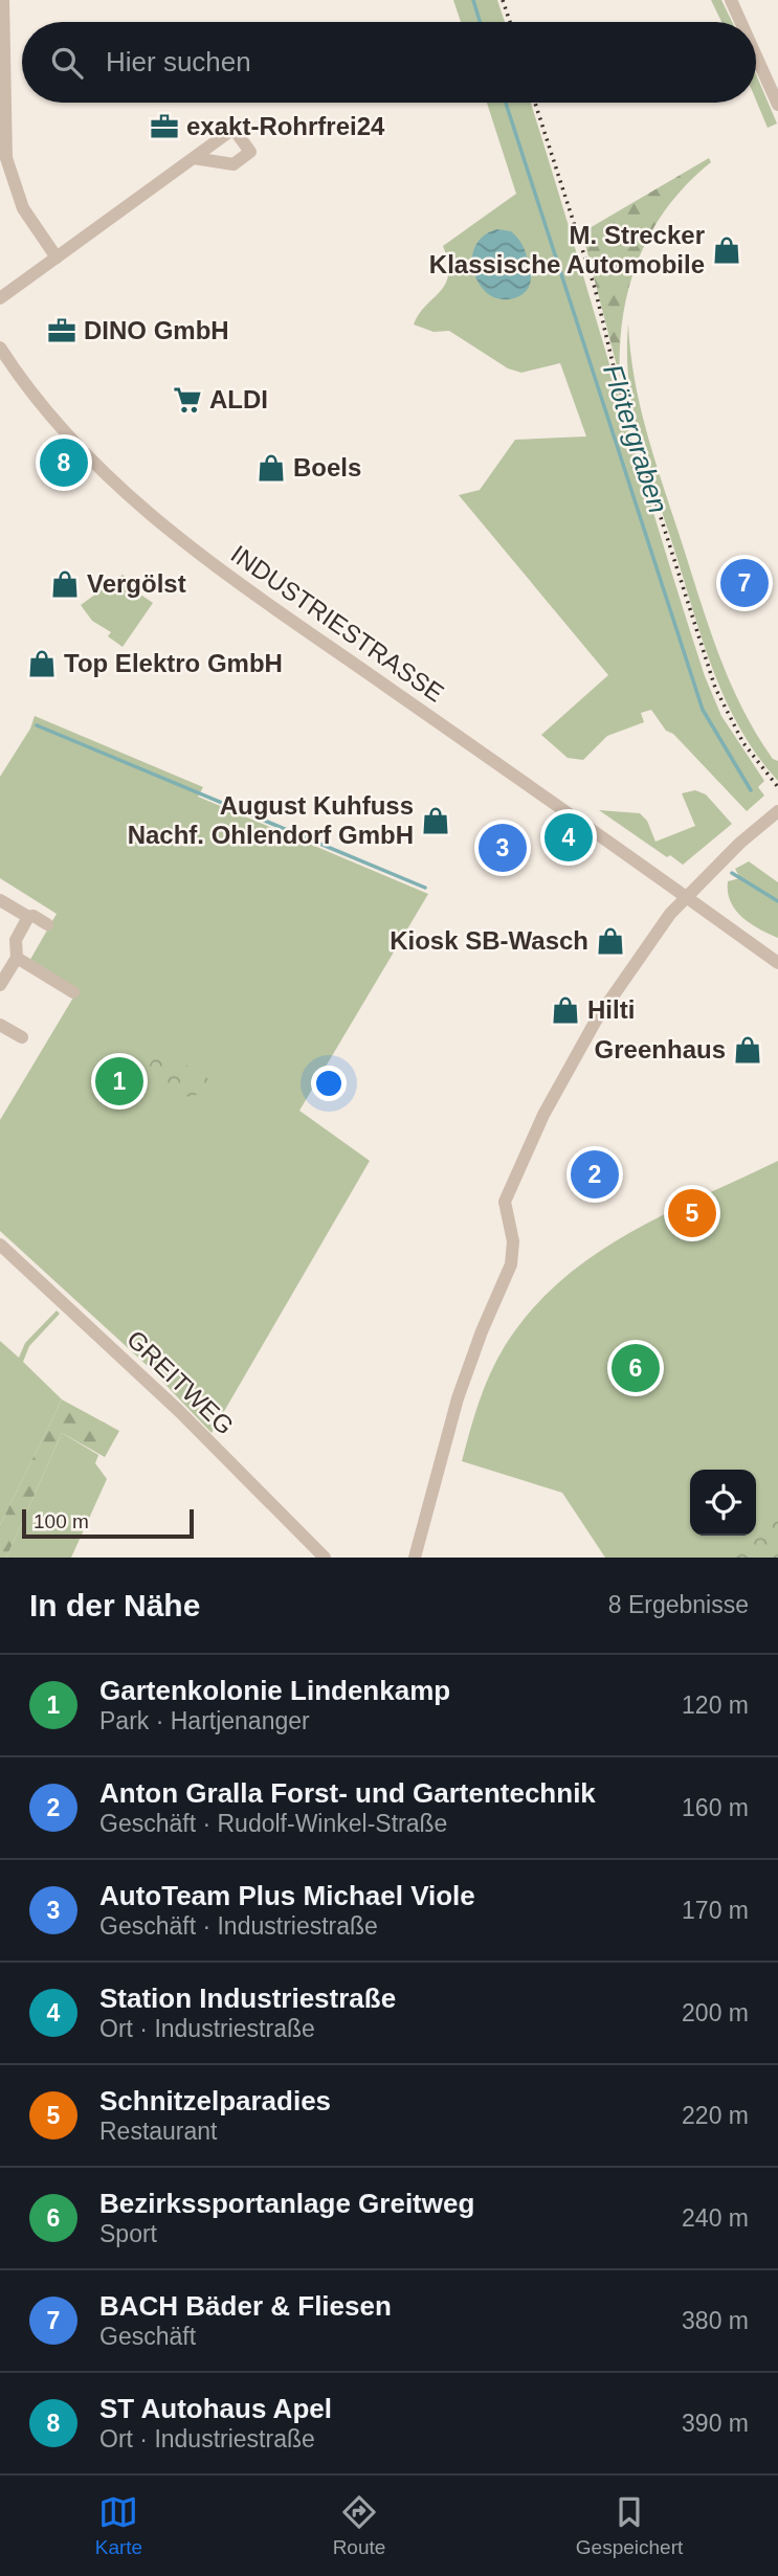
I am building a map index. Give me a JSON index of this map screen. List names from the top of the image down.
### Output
{
  "streets": {
    "street": ["INDUSTRIESTRASSE", "GREITWEG"]
  },
  "water": ["Flötergraben"],
  "places": {
    "office": ["exakt-Rohrfrei24", "DINO GmbH"],
    "shop": [
      "M. Strecker Klassische Automobile",
      "Boels",
      "Vergölst",
      "Top Elektro GmbH",
      "August Kuhfuss Nachf. Ohlendorf GmbH",
      "Kiosk SB-Wasch",
      "Hilti",
      "Greenhaus"
    ],
    "supermarket": ["ALDI"]
  },
  "scale_bar": "100 m",
  "page": {
    "search": "Hier suchen",
    "pins": [
      "8",
      "7",
      "4",
      "3",
      "1",
      "2",
      "5",
      "6"
    ],
    "scale": "100 m",
    "heading": ["In der Nähe", "8 Ergebnisse"],
    "list": [
      {
        "mark": "1",
        "name": "Gartenkolonie Lindenkamp",
        "note": "Park · Hartjenanger",
        "value": "120 m"
      },
      {
        "mark": "2",
        "name": "Anton Gralla Forst- und Gartentechnik",
        "note": "Geschäft · Rudolf-Winkel-Straße",
        "value": "160 m"
      },
      {
        "mark": "3",
        "name": "AutoTeam Plus Michael Viole",
        "note": "Geschäft · Industriestraße",
        "value": "170 m"
      },
      {
        "mark": "4",
        "name": "Station Industriestraße",
        "note": "Ort · Industriestraße",
        "value": "200 m"
      },
      {
        "mark": "5",
        "name": "Schnitzelparadies",
        "note": "Restaurant",
        "value": "220 m"
      },
      {
        "mark": "6",
        "name": "Bezirkssportanlage Greitweg",
        "note": "Sport",
        "value": "240 m"
      },
      {
        "mark": "7",
        "name": "BACH Bäder & Fliesen",
        "note": "Geschäft",
        "value": "380 m"
      },
      {
        "mark": "8",
        "name": "ST Autohaus Apel",
        "note": "Ort · Industriestraße",
        "value": "390 m"
      }
    ],
    "nav": ["Karte", "Route", "Gespeichert"]
  }
}
